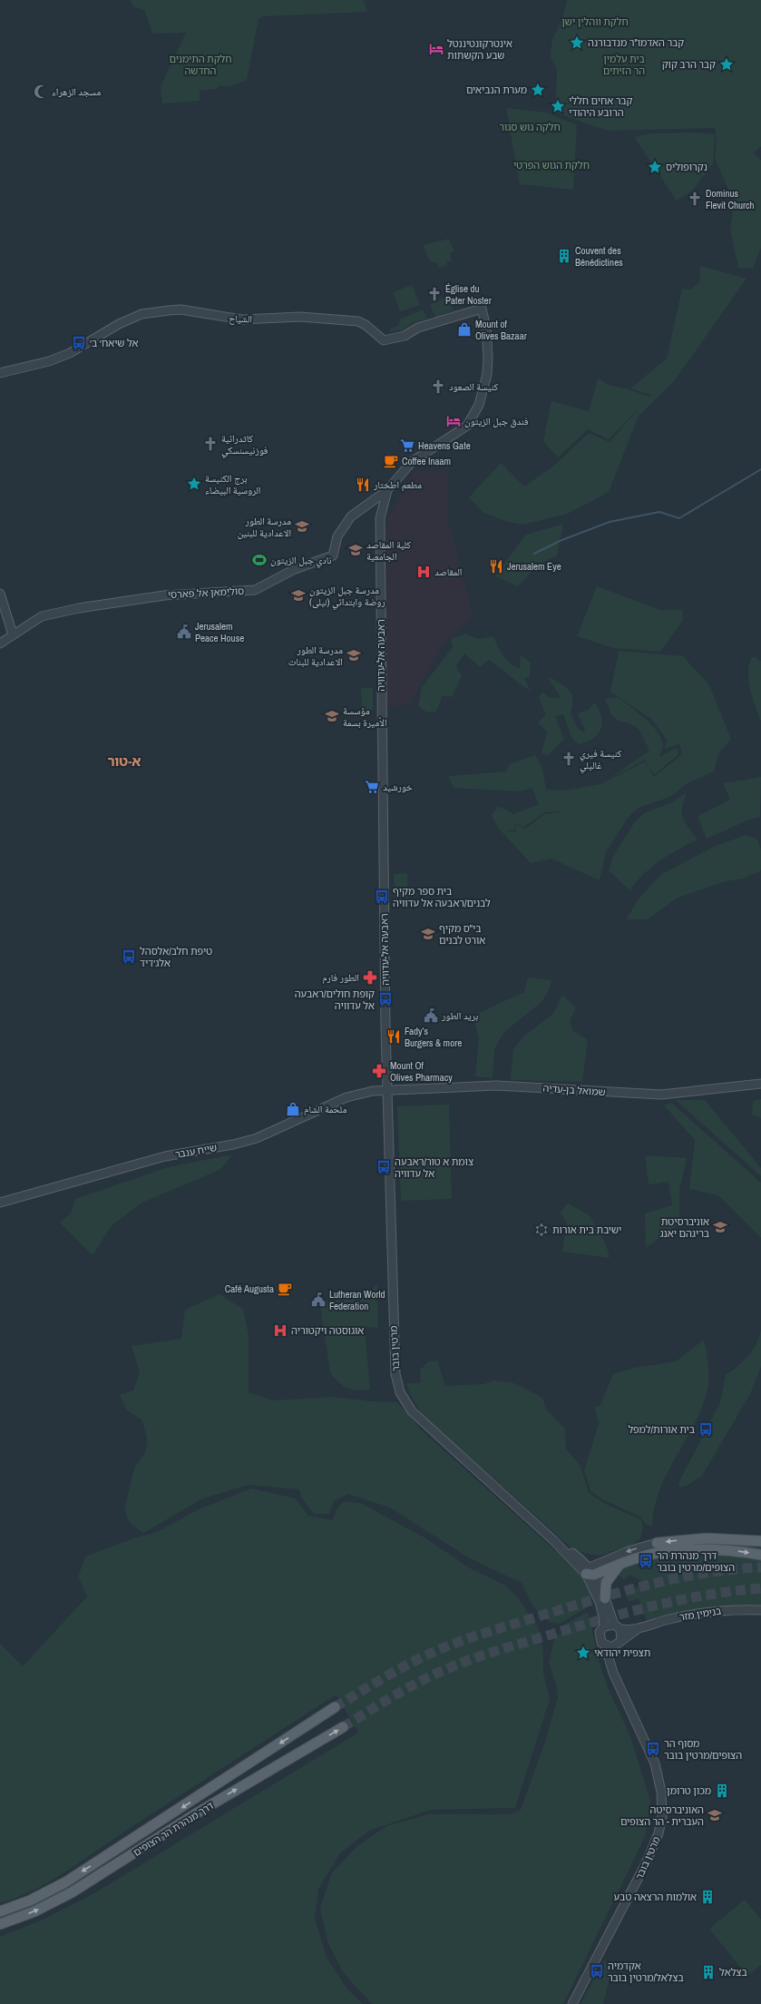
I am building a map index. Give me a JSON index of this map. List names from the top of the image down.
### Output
{
  "streets": {
    "main road": ["דרך מנהרת הר הצופים"],
    "street": [
      "الشياح",
      "סולימאן אל פארסי",
      "ראבעה אל-עדוויה",
      "שמואל בן-עדיה",
      "שייח ענבר",
      "מרטין בובר",
      "בנימין מזר"
    ]
  },
  "crossings": [
    ["الشياح", "ראבעה אל-עדוויה"],
    ["סולימאן אל פארסי", "ראבעה אל-עדוויה"],
    ["ראבעה אל-עדוויה", "שמואל בן-עדיה"],
    ["ראבעה אל-עדוויה", "שייח ענבר"],
    ["ראבעה אל-עדוויה", "מרטין בובר"],
    ["שמואל בן-עדיה", "שייח ענבר"],
    ["שמואל בן-עדיה", "מרטין בובר"],
    ["שייח ענבר", "מרטין בובר"],
    ["מרטין בובר", "בנימין מזר"]
  ],
  "districts": ["א-טור"],
  "parks": [
    "חלקת ווהלין ישן",
    "חלקת התימנים החדשה",
    "בית עלמין הר הזיתים",
    "חלקה גוש סגור",
    "חלקת הגוש הפרטי"
  ],
  "places": {
    "place": [
      "קבר האדמו\"ר מנדבורנה",
      "קבר הרב קוק",
      "מערת הנביאים",
      "קבר אחים חללי הרובע היהודי",
      "נקרופוליס",
      "برج الكنيسة الروسية البيضاء",
      "תצפית יהודאי"
    ],
    "hotel": ["אינטרקונטיננטל שבע הקשתות", "فندق جبل الزيتون"],
    "mosque": ["مسجد الزهراء"],
    "church": [
      "Dominus Flevit Church",
      "Église du Pater Noster",
      "كنيسة الصعود",
      "كاتدرائية فوزنيسنسكي",
      "كنيسة فيري غاليلي"
    ],
    "building": [
      "Couvent des Bénédictines",
      "מכון טרומן",
      "אולמות הרצאה טבע",
      "בצלאל"
    ],
    "shop": ["Mount of Olives Bazaar", "ملحمة الشام"],
    "bus stop": [
      "אל שיאח׳ ב׳",
      "בית ספר מקיף לבנים/ראבעה אל עדוויה",
      "טיפת חלב/אלסהל אלג׳דיד",
      "קופת חולים/ראבעה אל עדוויה",
      "צומת א טור/ראבעה אל עדוויה",
      "בית אורות/למפל",
      "דרך מנהרת הר הצופים/מרטין בובר",
      "מסוף הר הצופים/מרטין בובר",
      "אקדמיה בצלאל/מרטין בובר"
    ],
    "supermarket": ["Heavens Gate", "خورشيد"],
    "cafe": ["Coffee Inaam", "Café Augusta"],
    "restaurant": ["مطعم اطختار", "Jerusalem Eye", "Fady‘s Burgers & more"],
    "school or university": [
      "مدرسة الطور الاعدادية للبنين",
      "كلية المقاصد الجامعية",
      "مدرسة جبل الزيتون (ليلى) روضة وابتدائي",
      "مدرسة الطور الاعدادية للبنات",
      "مؤسسة الأميرة بسمة",
      "בי\"ס מקיף אורט לבנים",
      "אוניברסיטת בריגהם יאנג",
      "האוניברסיטה העברית - הר הצופים"
    ],
    "sports": ["نادي جبل الزيتون"],
    "hospital": ["المقاصد", "אוגוסטה ויקטוריה"],
    "public building": ["Jerusalem Peace House", "بريد الطور", "Lutheran World Federation"],
    "pharmacy": ["الطور فارم", "Mount Of Olives Pharmacy"],
    "synagogue": ["ישיבת בית אורות"]
  }
}
